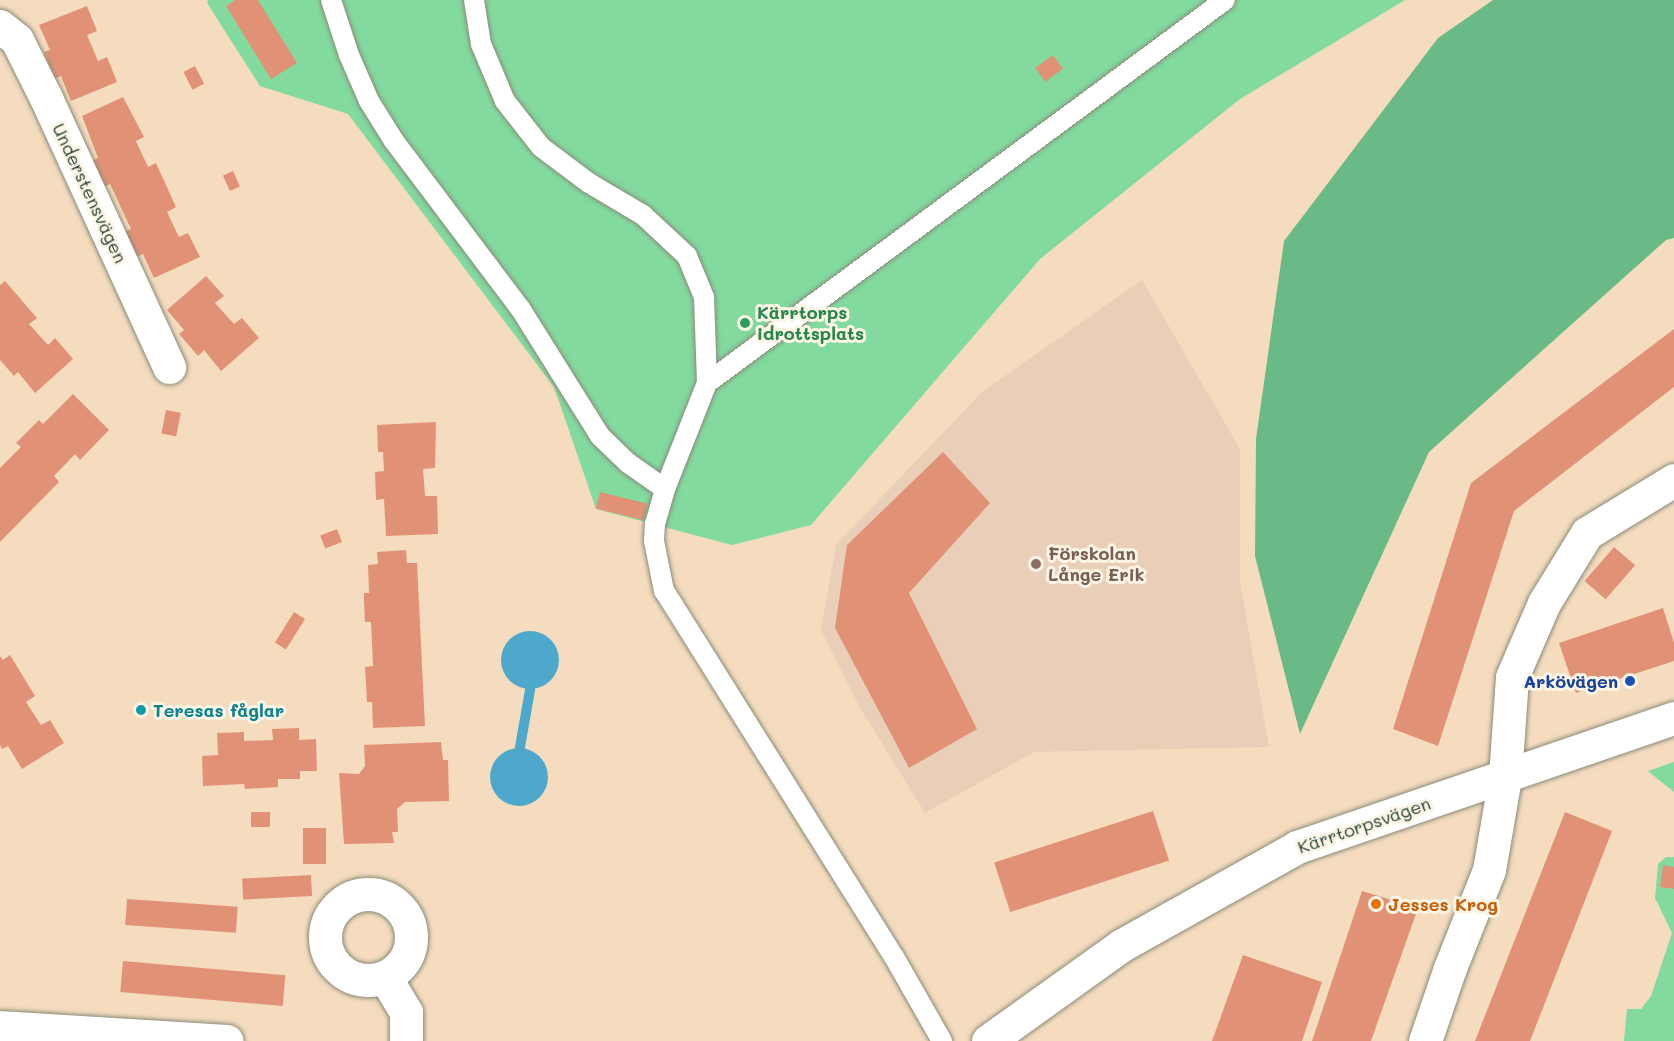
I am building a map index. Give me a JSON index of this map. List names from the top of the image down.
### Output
{
  "streets": {
    "street": ["Understensvägen", "Kärrtorpsvägen"]
  },
  "places": [
    "Kärrtorps idrottsplats",
    "Förskolan Långe Erik",
    "Arkövägen",
    "Teresas fåglar",
    "Jesses Krog"
  ]
}
